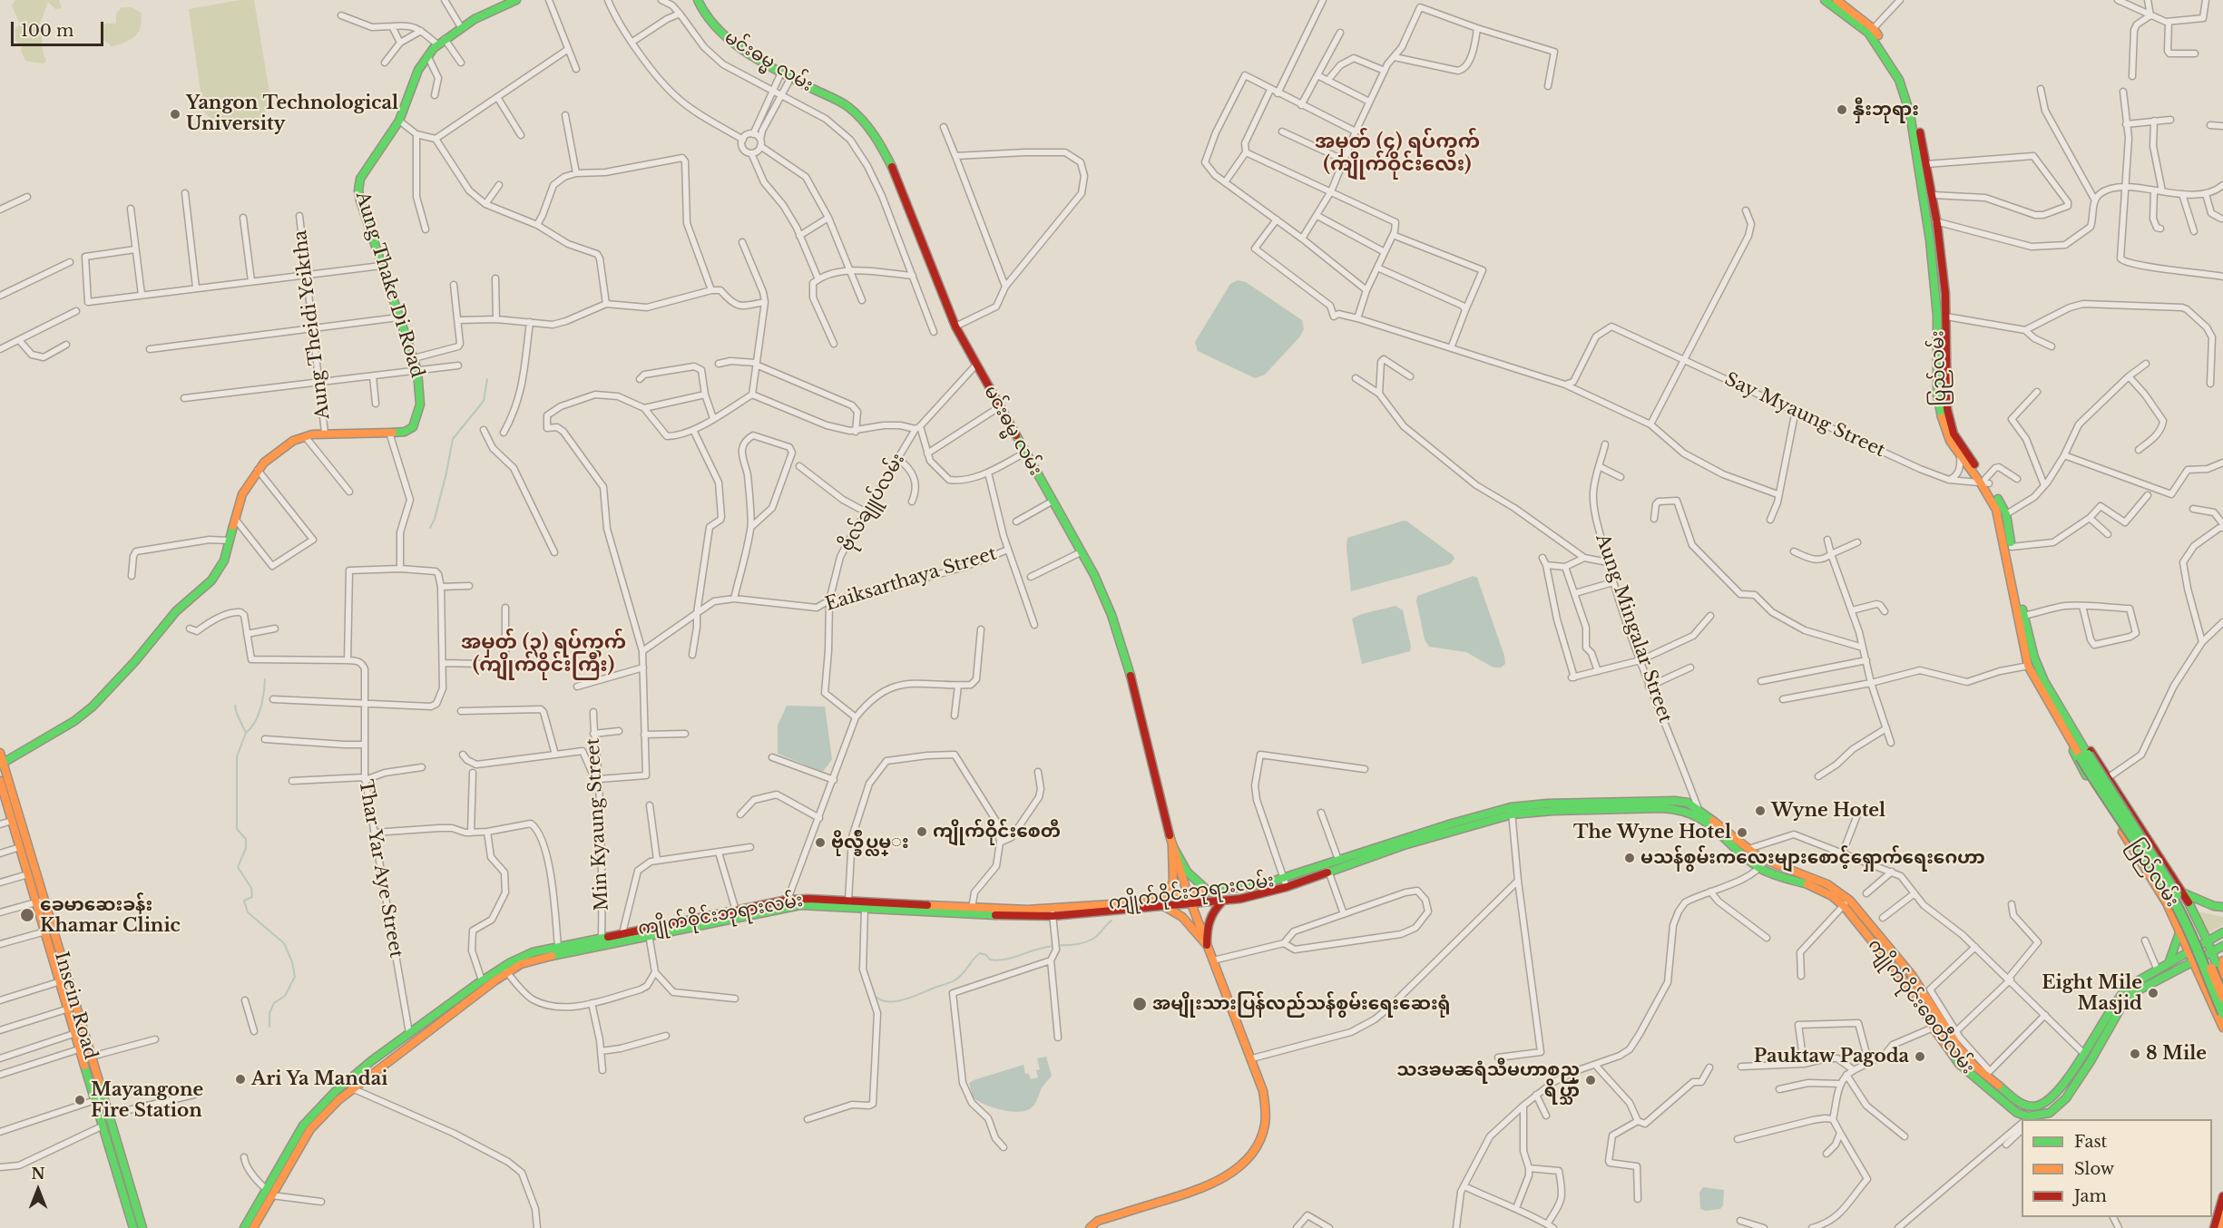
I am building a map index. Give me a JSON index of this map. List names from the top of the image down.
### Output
{
  "streets": {
    "main road": [
      "မင်းဓမ္မ လမ်း",
      "Aung Thake Di Road",
      "ပြည်လမ်း",
      "ကျိုက်ဝိုင်းဘုရားလမ်း",
      "Insein Road",
      "ကျိုက်ဝိုင်းစေတီလမ်း"
    ],
    "street": [
      "Aung Theidi Yeiktha",
      "Say Myaung Street",
      "ဗိုလ်ချူပ်လမ်း",
      "Eaiksarthaya Street",
      "Aung Mingalar Street",
      "Min Kyaung Street",
      "Thar Yar Aye Street"
    ]
  },
  "crossings": [
    ["မင်းဓမ္မ လမ်း", "ဗိုလ်ချူပ်လမ်း"],
    ["မင်းဓမ္မ လမ်း", "ကျိုက်ဝိုင်းဘုရားလမ်း"],
    ["Aung Thake Di Road", "Aung Theidi Yeiktha"],
    ["Aung Thake Di Road", "Insein Road"],
    ["ပြည်လမ်း", "Say Myaung Street"],
    ["ဗိုလ်ချူပ်လမ်း", "Eaiksarthaya Street"],
    ["Aung Mingalar Street", "ကျိုက်ဝိုင်းဘုရားလမ်း"],
    ["Min Kyaung Street", "ကျိုက်ဝိုင်းဘုရားလမ်း"],
    ["Thar Yar Aye Street", "ကျိုက်ဝိုင်းဘုရားလမ်း"]
  ],
  "districts": ["အမှတ် (၄) ရပ်ကွက် (ကျိုက်ဝိုင်းလေး)", "အမှတ် (၃) ရပ်ကွက် (ကျိုက်ဝိုင်းကြီး)"],
  "places": [
    "နှီးဘုရား",
    "Yangon Technological University",
    "Wyne Hotel",
    "ကျိုက်ဝိုင်းစေတီ",
    "The Wyne Hotel",
    "ဗိုလ္ခ်ဳပ္လမ္း",
    "မသန်စွမ်းကလေးများစောင့်ရှောက်ရေးဂေဟာ",
    "ခေမာဆေးခန်း Khamar Clinic",
    "Eight Mile Masjid",
    "အမျိုးသားပြန်လည်သန်စွမ်းရေးဆေးရုံ",
    "8 Mile",
    "Pauktaw Pagoda",
    "Ari Ya Mandai",
    "သဒၶမၼရံသီမဟာစည္ ရိပ္သာ",
    "Mayangone Fire Station"
  ],
  "legend": ["Fast", "Slow", "Jam"],
  "scale_bar": "100 m",
  "north": "top"
}
